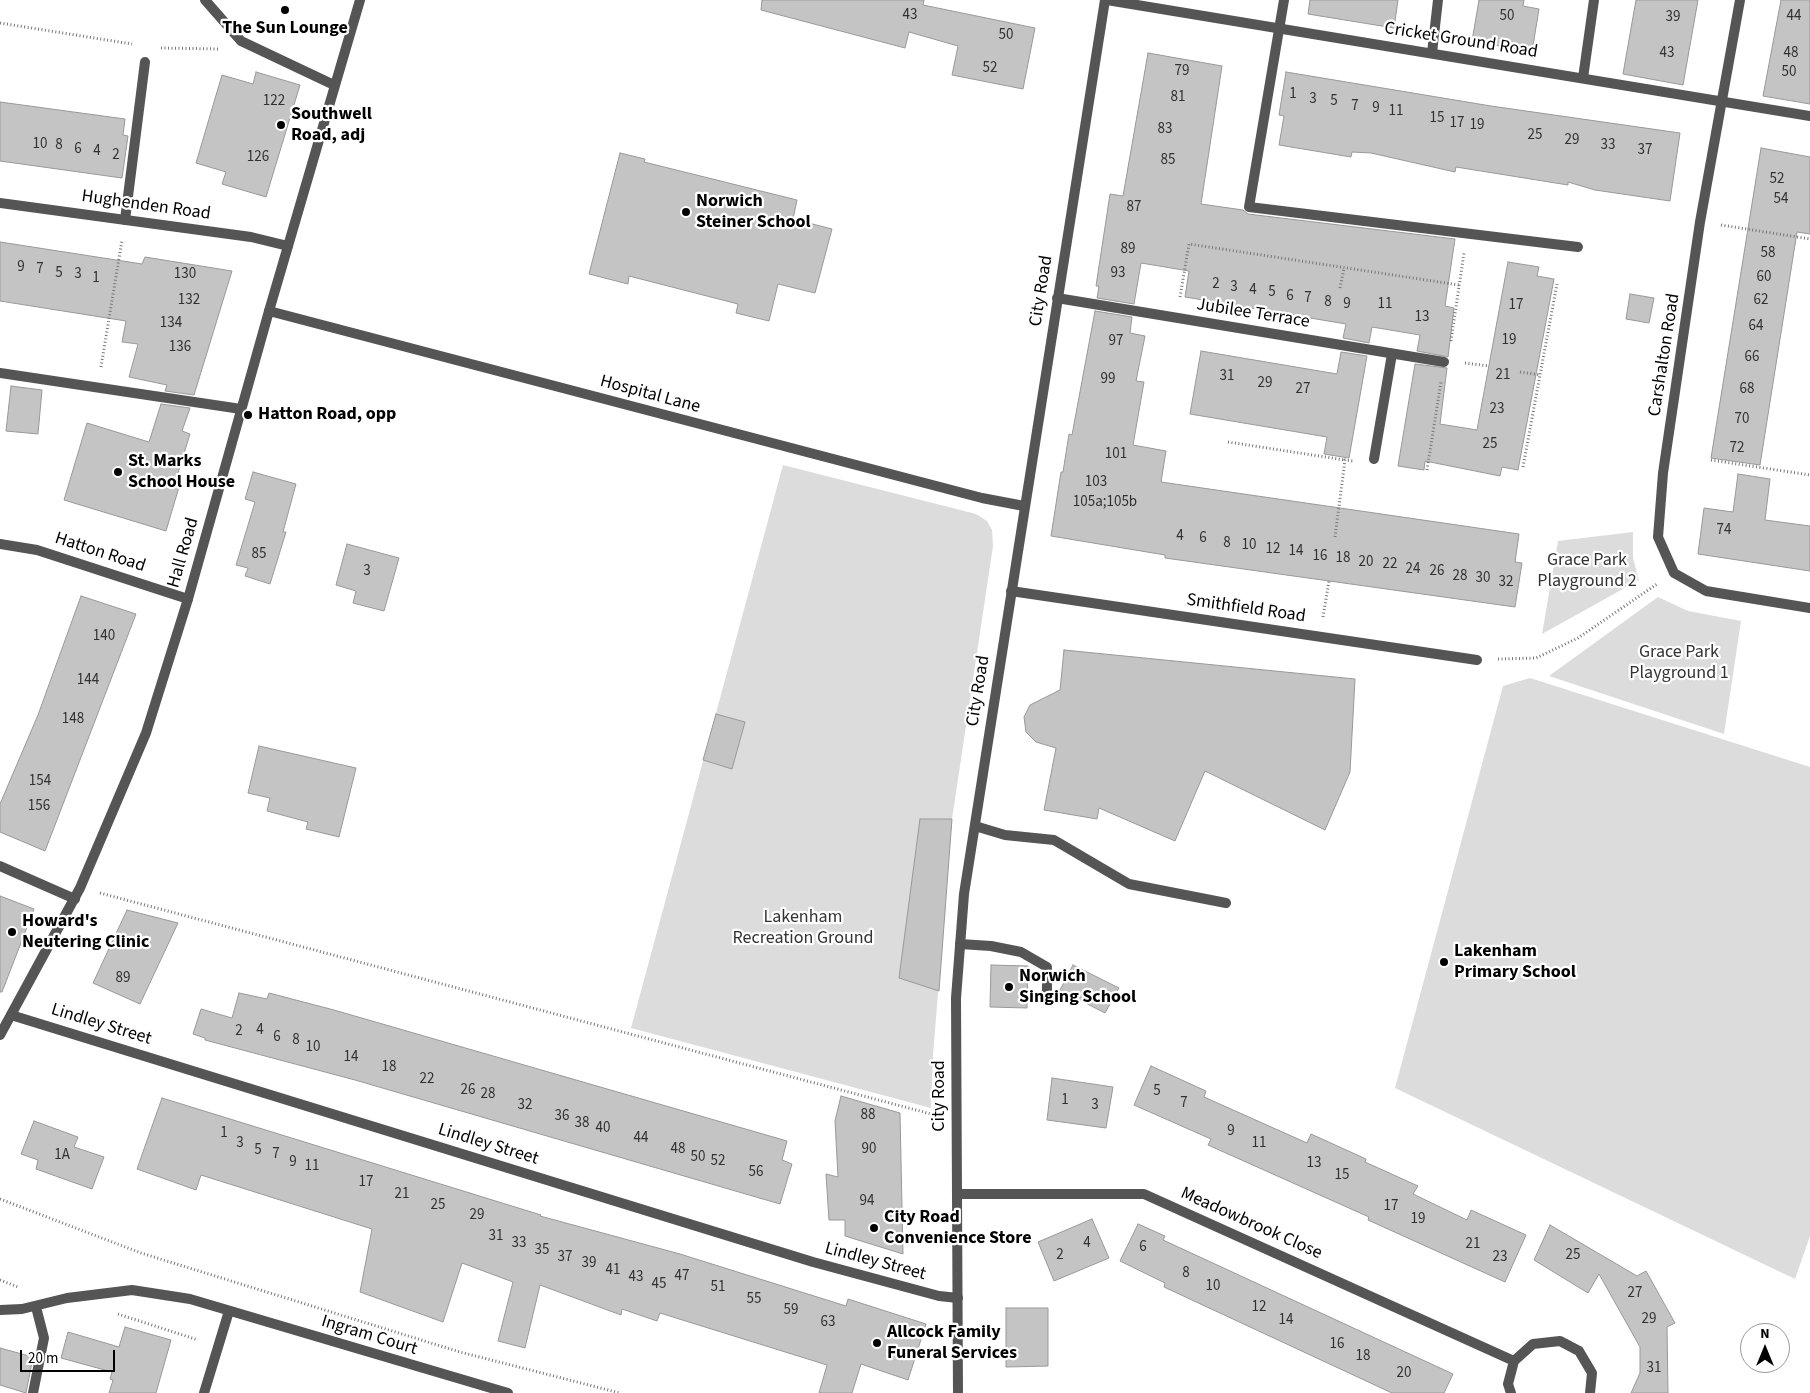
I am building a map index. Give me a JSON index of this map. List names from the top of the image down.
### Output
{
  "streets": {
    "street": [
      "Cricket Ground Road",
      "Hughenden Road",
      "City Road",
      "Jubilee Terrace",
      "Carshalton Road",
      "Hospital Lane",
      "Hatton Road",
      "Hall Road",
      "Smithfield Road",
      "Lindley Street",
      "Meadowbrook Close",
      "Ingram Court"
    ]
  },
  "crossings": [
    ["Cricket Ground Road", "City Road"],
    ["Cricket Ground Road", "Carshalton Road"],
    ["Hughenden Road", "Hall Road"],
    ["City Road", "Jubilee Terrace"],
    ["City Road", "Hospital Lane"],
    ["City Road", "Smithfield Road"],
    ["City Road", "Lindley Street"],
    ["City Road", "Meadowbrook Close"],
    ["Hospital Lane", "Hall Road"],
    ["Hatton Road", "Hall Road"],
    ["Hall Road", "Lindley Street"]
  ],
  "parks": ["Grace Park Playground 2", "Grace Park Playground 1", "Lakenham Recreation Ground"],
  "places": [
    "The Sun Lounge",
    "Southwell Road, adj",
    "Norwich Steiner School",
    "Hatton Road, opp",
    "St. Marks School House",
    "Howard's Neutering Clinic",
    "Lakenham Primary School",
    "Norwich Singing School",
    "City Road Convenience Store",
    "Allcock Family Funeral Services"
  ],
  "house_numbers": [
    "43",
    "50",
    "44",
    "39",
    "50",
    "43",
    "48",
    "52",
    "79",
    "50",
    "1",
    "81",
    "3",
    "122",
    "5",
    "7",
    "9",
    "11",
    "15",
    "17",
    "19",
    "83",
    "25",
    "29",
    "10",
    "8",
    "33",
    "6",
    "37",
    "4",
    "2",
    "126",
    "85",
    "52",
    "54",
    "87",
    "89",
    "58",
    "9",
    "7",
    "5",
    "93",
    "3",
    "130",
    "60",
    "1",
    "2",
    "3",
    "4",
    "5",
    "6",
    "7",
    "132",
    "62",
    "8",
    "9",
    "11",
    "17",
    "13",
    "134",
    "64",
    "19",
    "97",
    "136",
    "66",
    "21",
    "31",
    "99",
    "29",
    "27",
    "68",
    "23",
    "70",
    "25",
    "72",
    "101",
    "103",
    "105a;105b",
    "74",
    "4",
    "6",
    "8",
    "10",
    "12",
    "14",
    "85",
    "16",
    "18",
    "20",
    "22",
    "24",
    "3",
    "26",
    "28",
    "30",
    "32",
    "140",
    "144",
    "148",
    "154",
    "156",
    "89",
    "4",
    "2",
    "6",
    "8",
    "10",
    "14",
    "18",
    "22",
    "26",
    "5",
    "28",
    "1",
    "7",
    "32",
    "3",
    "88",
    "36",
    "38",
    "40",
    "9",
    "1",
    "44",
    "3",
    "11",
    "48",
    "90",
    "5",
    "7",
    "1A",
    "50",
    "52",
    "9",
    "13",
    "11",
    "56",
    "15",
    "17",
    "21",
    "94",
    "25",
    "17",
    "29",
    "19",
    "31",
    "33",
    "4",
    "21",
    "6",
    "35",
    "2",
    "25",
    "37",
    "23",
    "39",
    "41",
    "8",
    "47",
    "43",
    "45",
    "10",
    "51",
    "27",
    "55",
    "12",
    "59",
    "29",
    "14",
    "63",
    "16",
    "18",
    "31",
    "20"
  ],
  "scale_bar": "20 m",
  "north": "top"
}
